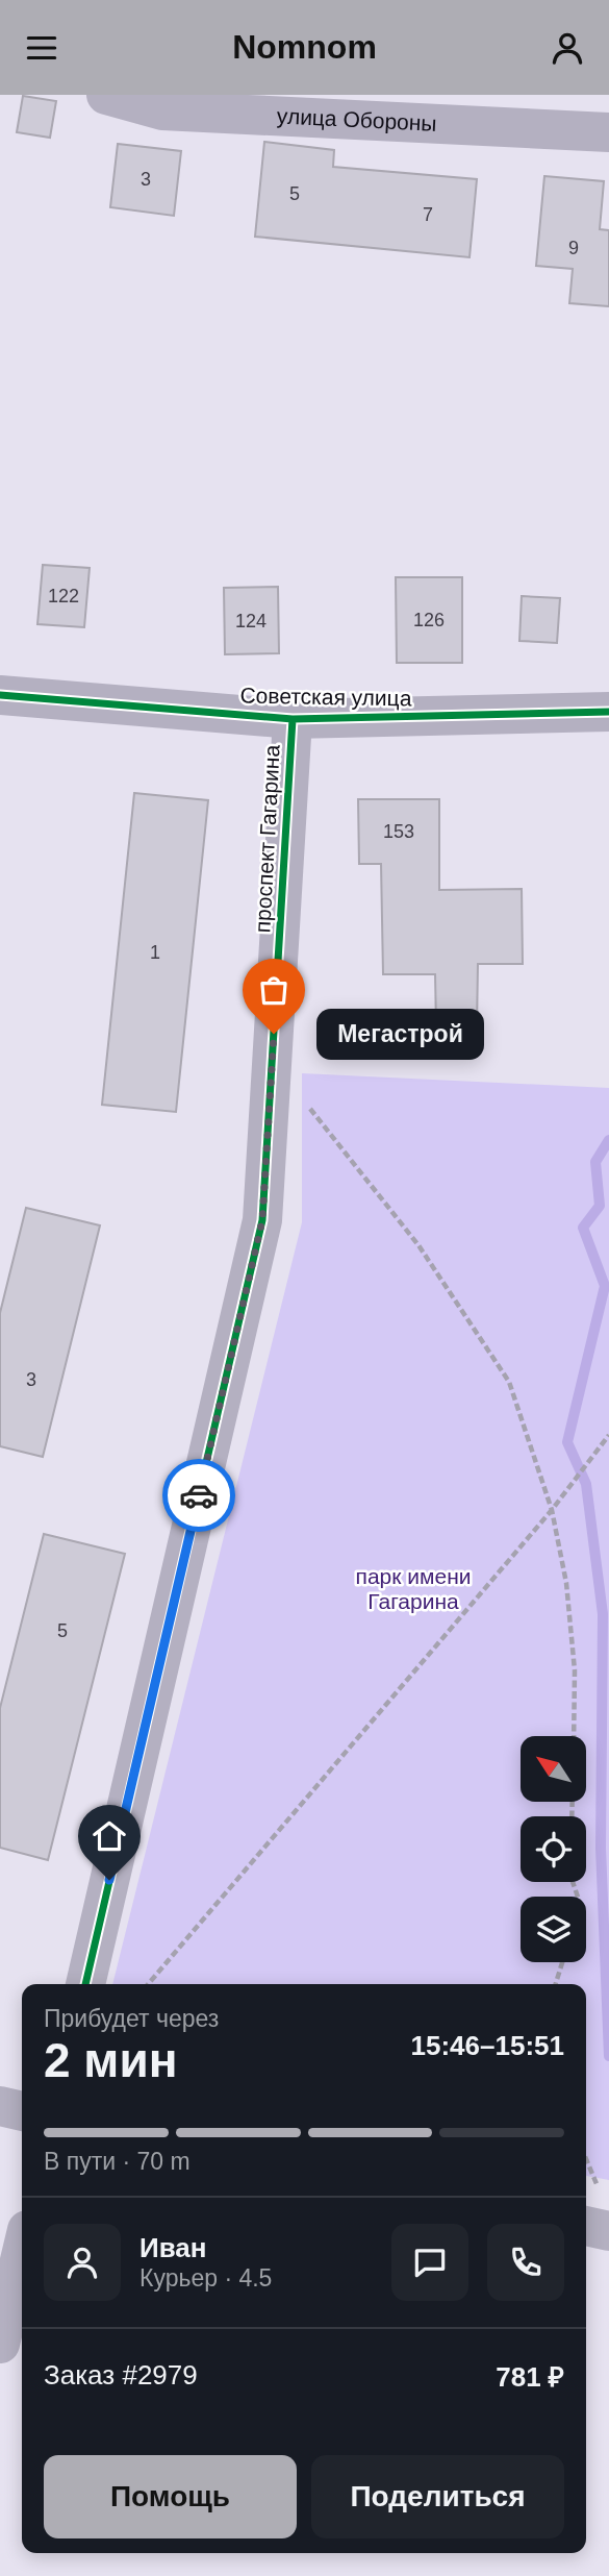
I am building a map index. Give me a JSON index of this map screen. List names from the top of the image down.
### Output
{
  "streets": {
    "street": ["улица Обороны", "Советская улица", "проспект Гагарина"]
  },
  "crossings": [
    ["Советская улица", "проспект Гагарина"]
  ],
  "parks": ["парк имени Гагарина"],
  "places": ["Мегастрой"],
  "house_numbers": [
    "3",
    "5",
    "7",
    "9",
    "122",
    "126",
    "124",
    "153",
    "1",
    "3",
    "5"
  ],
  "north": "top left",
  "page": {
    "header": "Nomnom",
    "bubble": "Мегастрой",
    "heading": ["2 мин", "Прибудет через", "15:46–15:51"],
    "panel": [
      "Иван",
      "Курьер · 4.5",
      "Заказ #2979",
      "781 ₽"
    ],
    "bar": "В пути · 70 m",
    "buttons": ["Помощь", "Поделиться"]
  }
}
